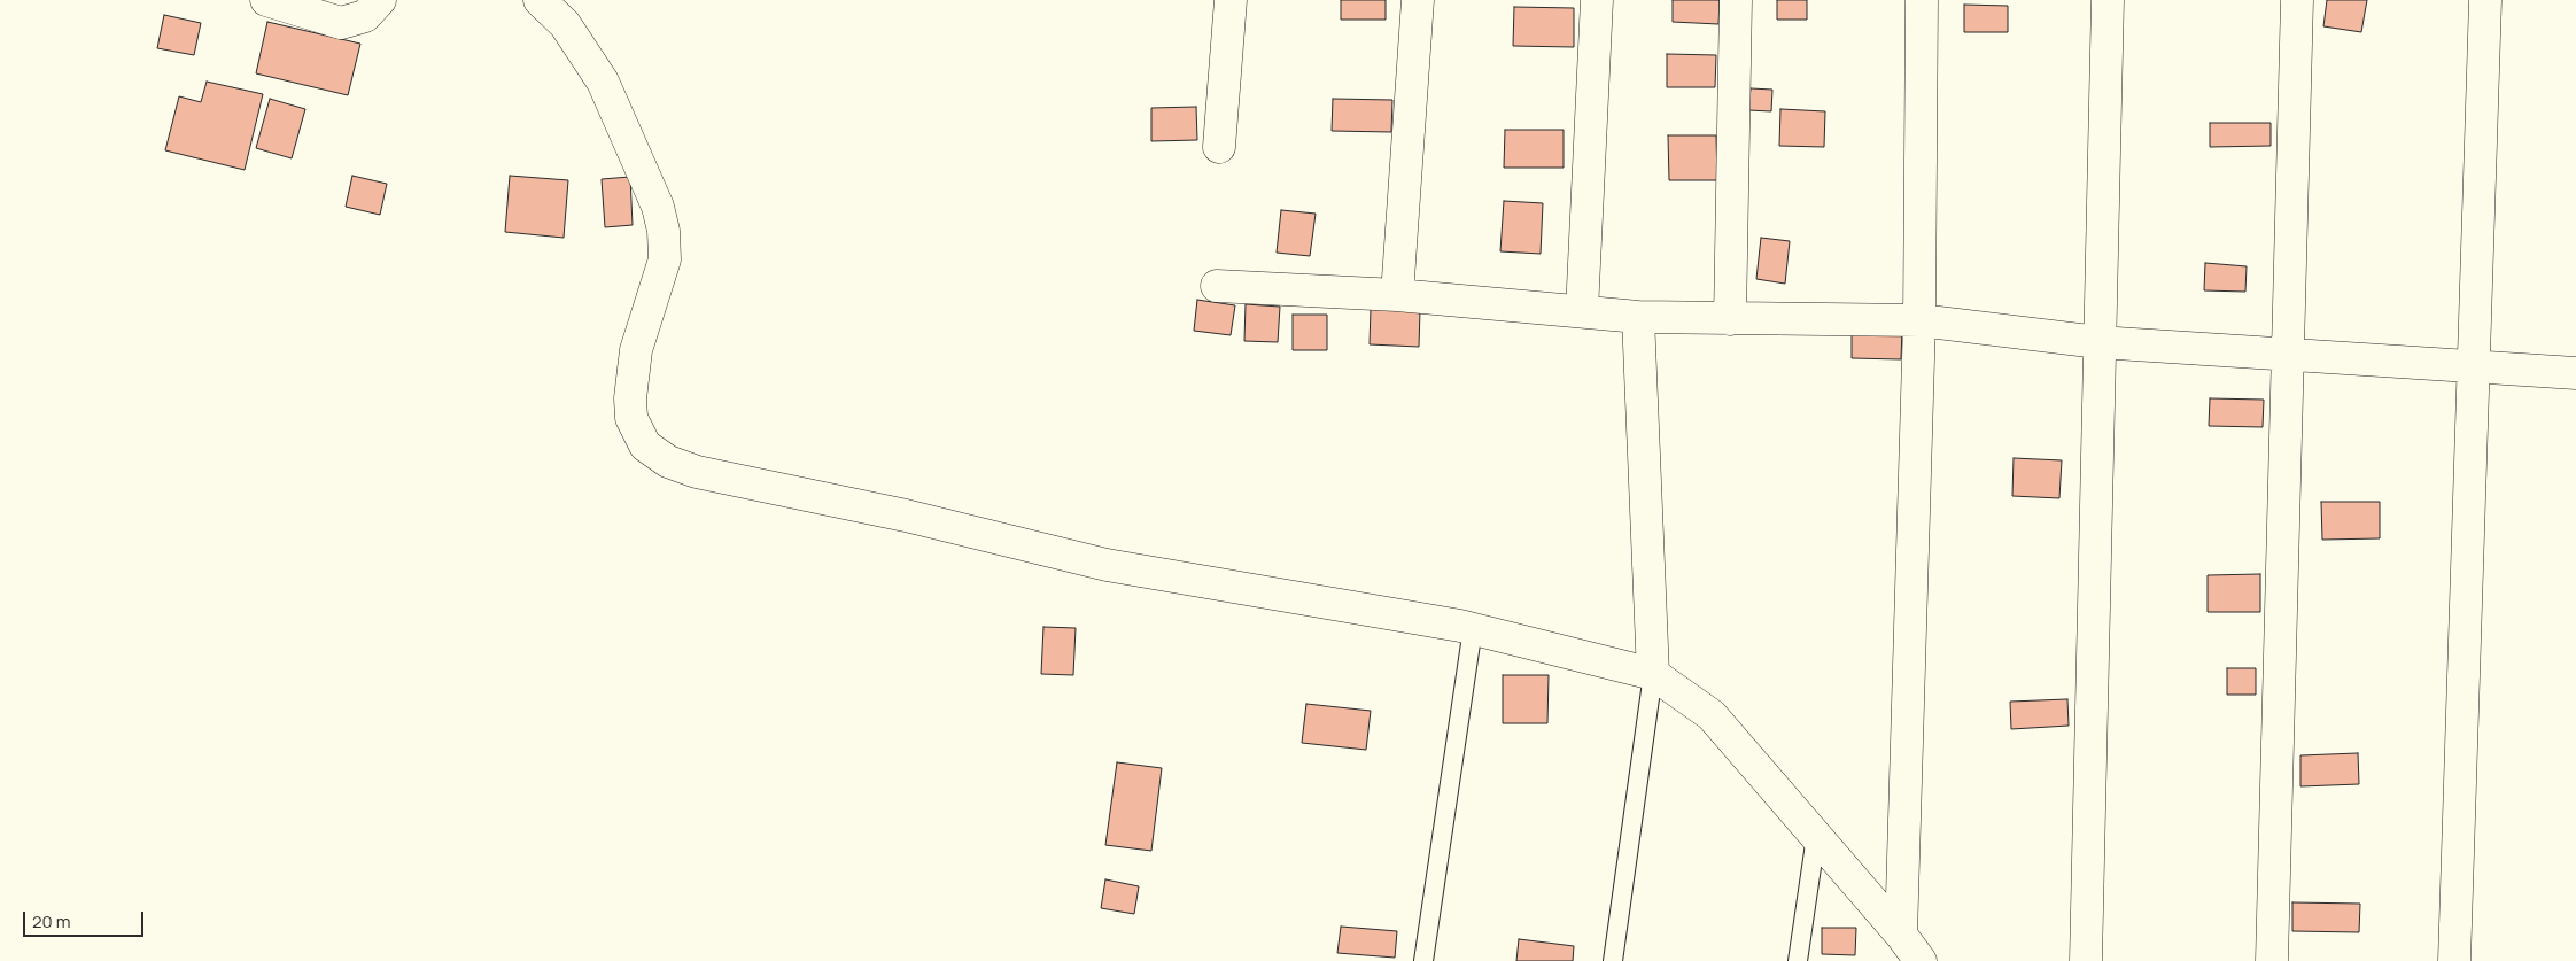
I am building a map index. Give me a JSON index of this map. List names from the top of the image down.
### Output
{
  "scale_bar": "20 m"
}
